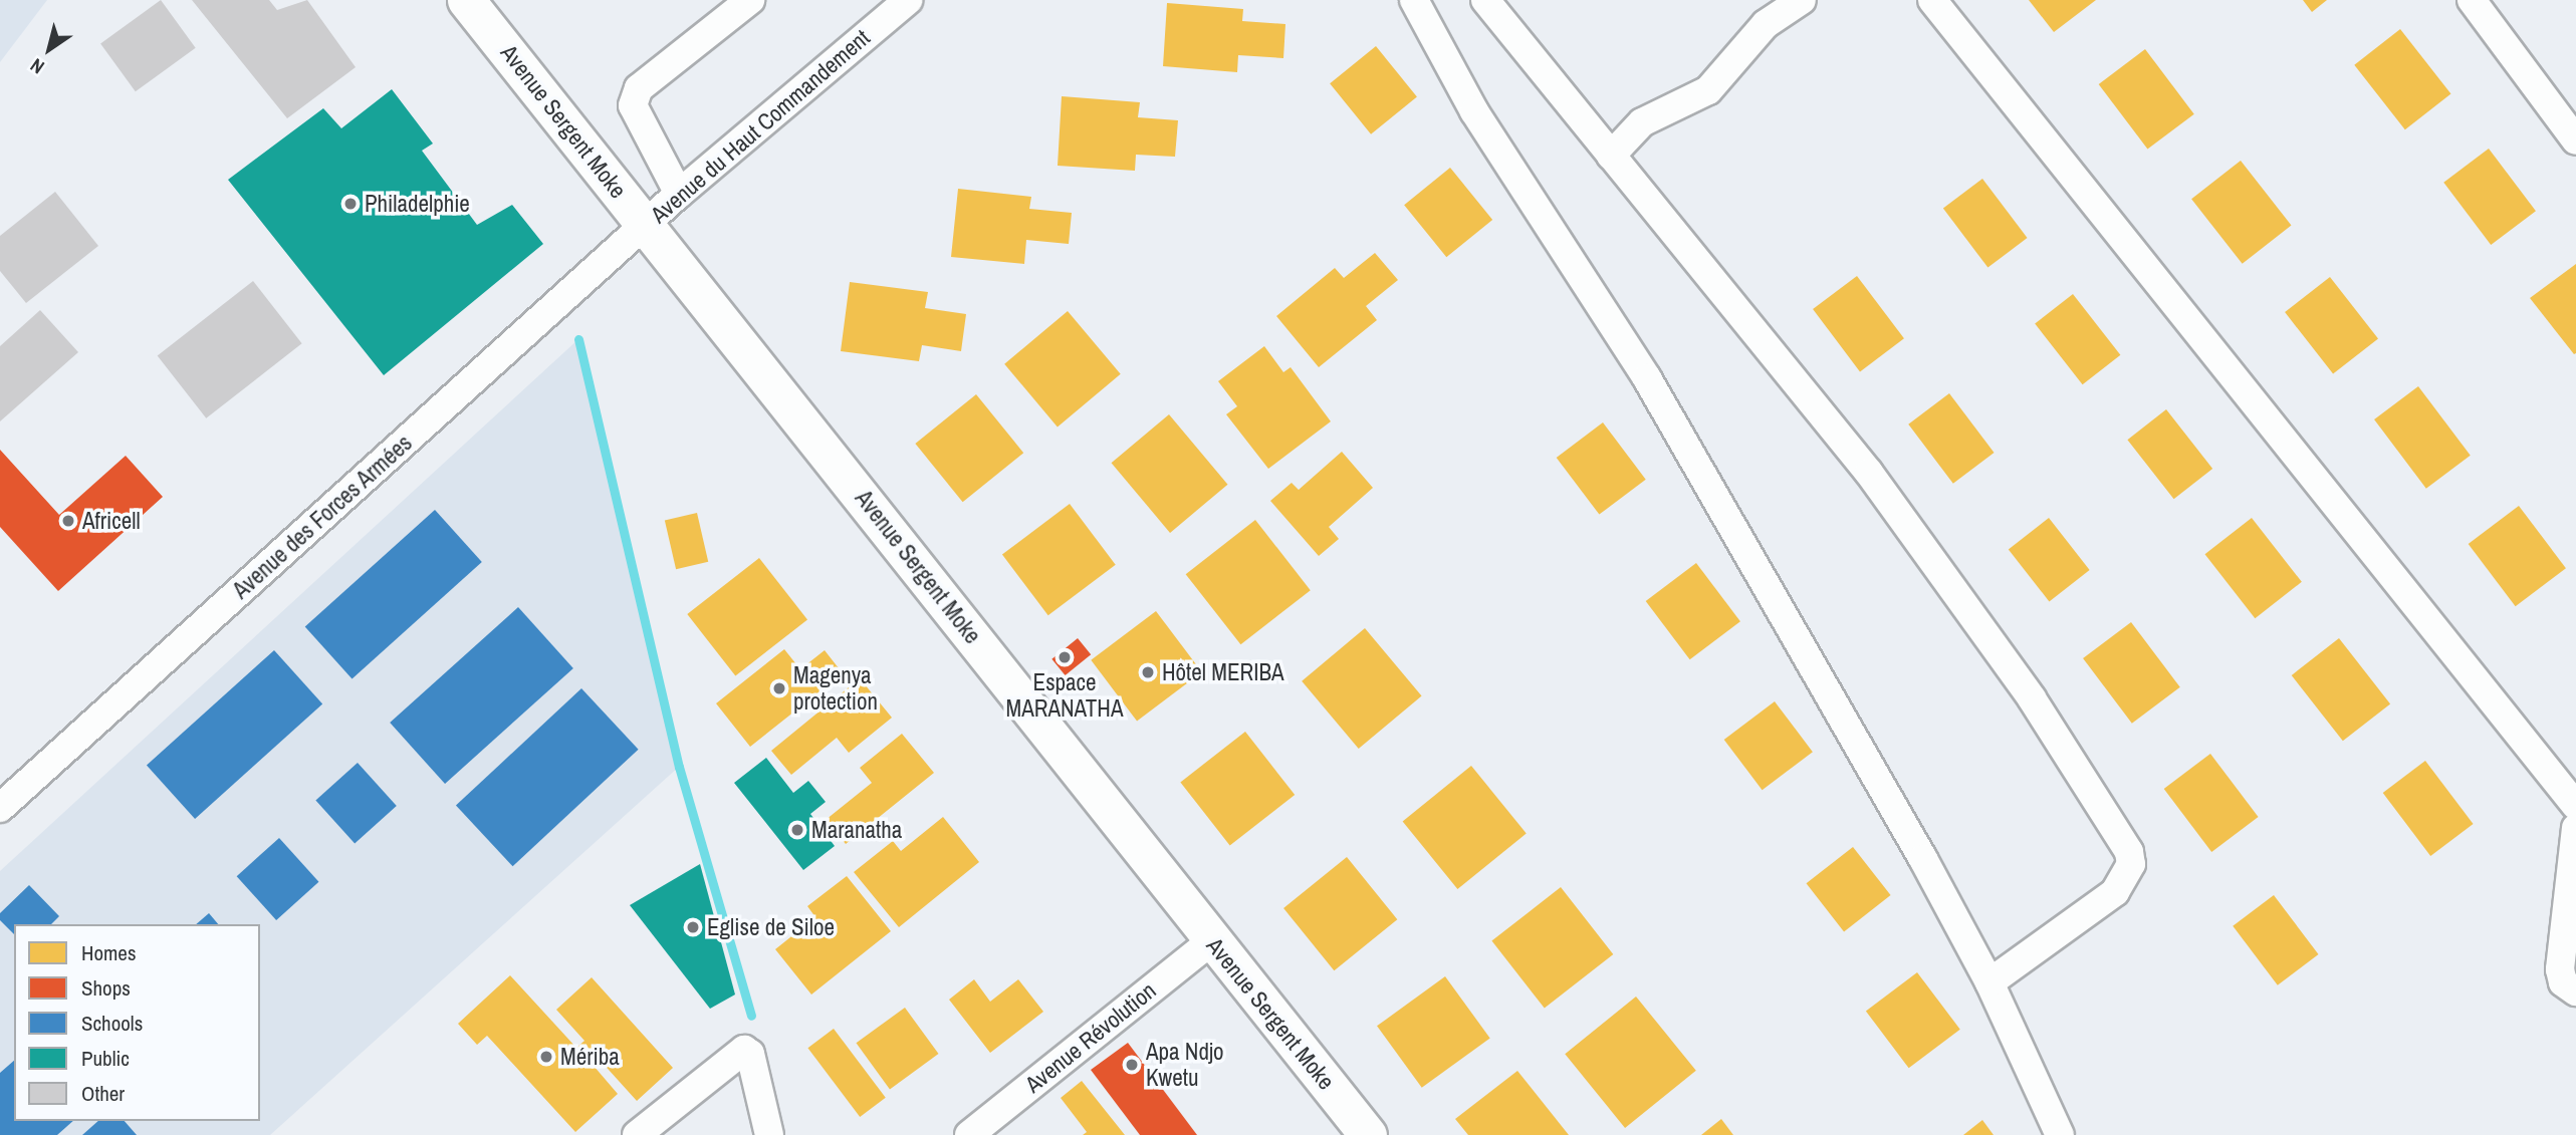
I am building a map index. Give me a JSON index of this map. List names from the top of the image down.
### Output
{
  "streets": {
    "main road": ["Avenue Sergent Moke"],
    "street": ["Avenue du Haut Commandement", "Avenue des Forces Armées", "Avenue Révolution"]
  },
  "crossings": [
    ["Avenue Sergent Moke", "Avenue du Haut Commandement"],
    ["Avenue Sergent Moke", "Avenue des Forces Armées"],
    ["Avenue Sergent Moke", "Avenue Révolution"],
    ["Avenue du Haut Commandement", "Avenue des Forces Armées"]
  ],
  "places": [
    "Philadelphie",
    "Africell",
    "Espace MARANATHA",
    "Hôtel MERIBA",
    "Magenya protection",
    "Maranatha",
    "Eglise de Siloe",
    "Mériba",
    "Apa Ndjo Kwetu"
  ],
  "legend": [
    "Homes",
    "Shops",
    "Schools",
    "Public",
    "Other"
  ],
  "north": "bottom left"
}
